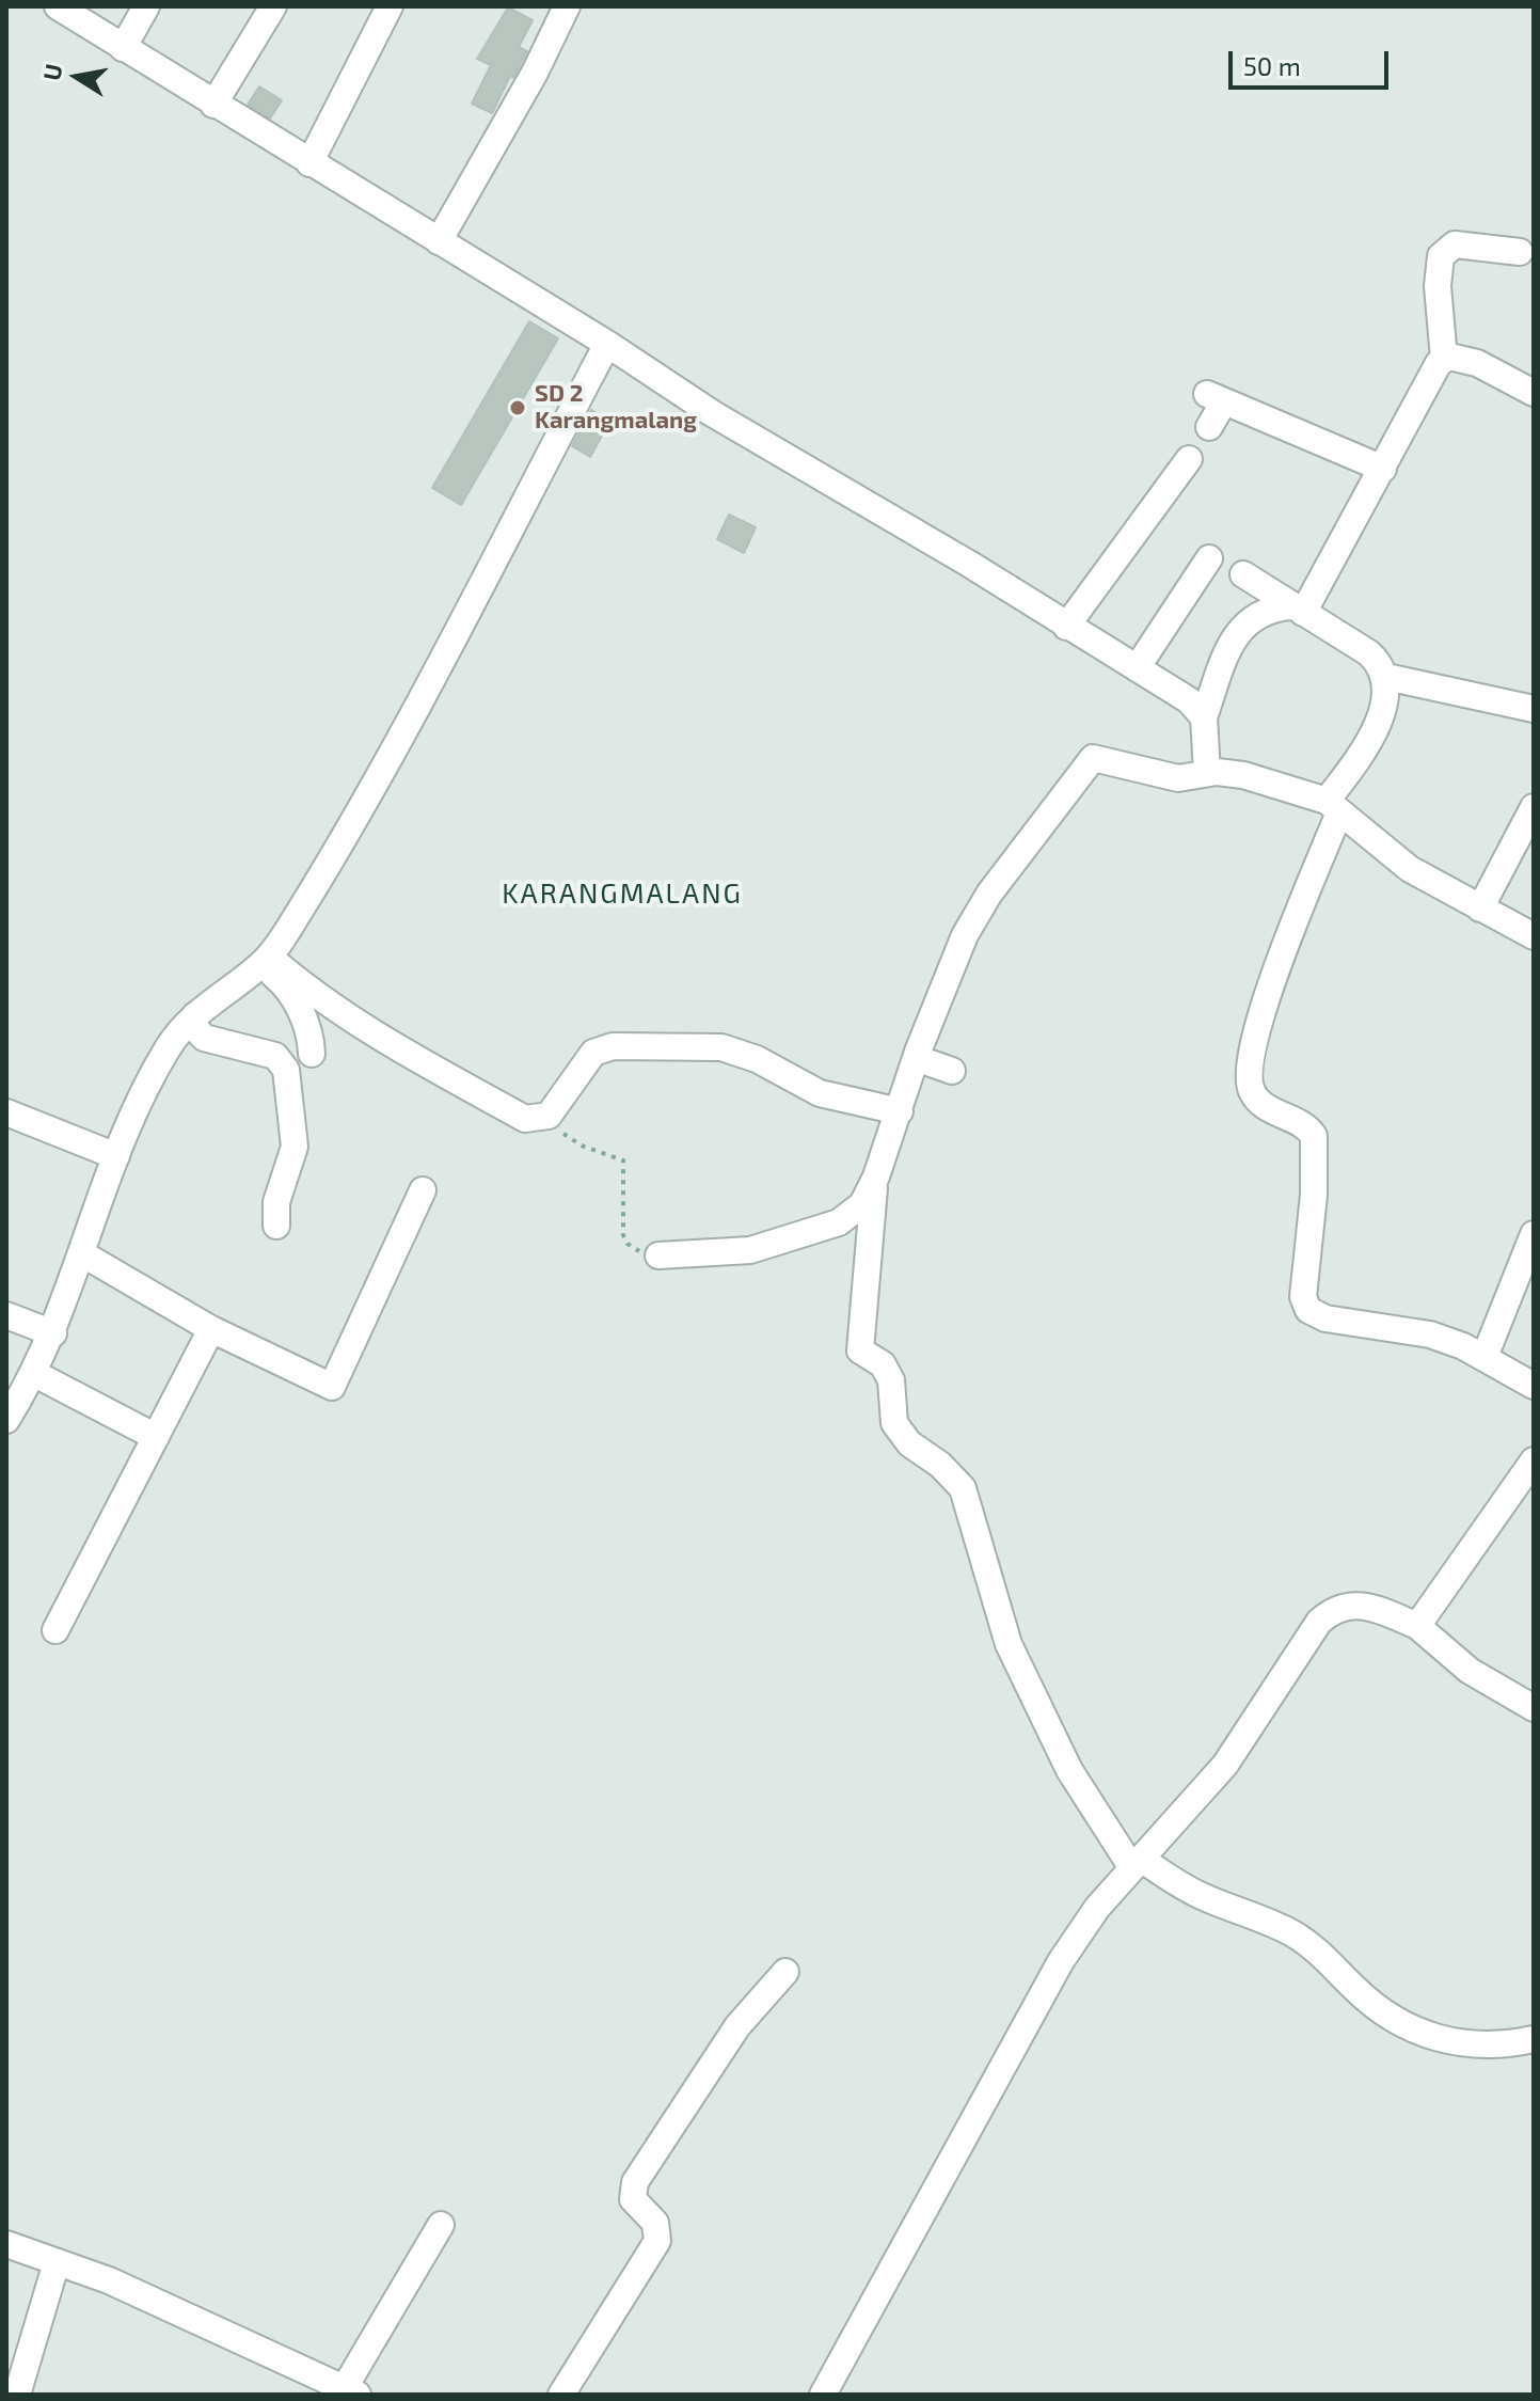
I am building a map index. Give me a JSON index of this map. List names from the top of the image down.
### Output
{
  "districts": ["KARANGMALANG"],
  "places": ["SD 2 Karangmalang"],
  "scale_bar": "50 m",
  "north": "left"
}
